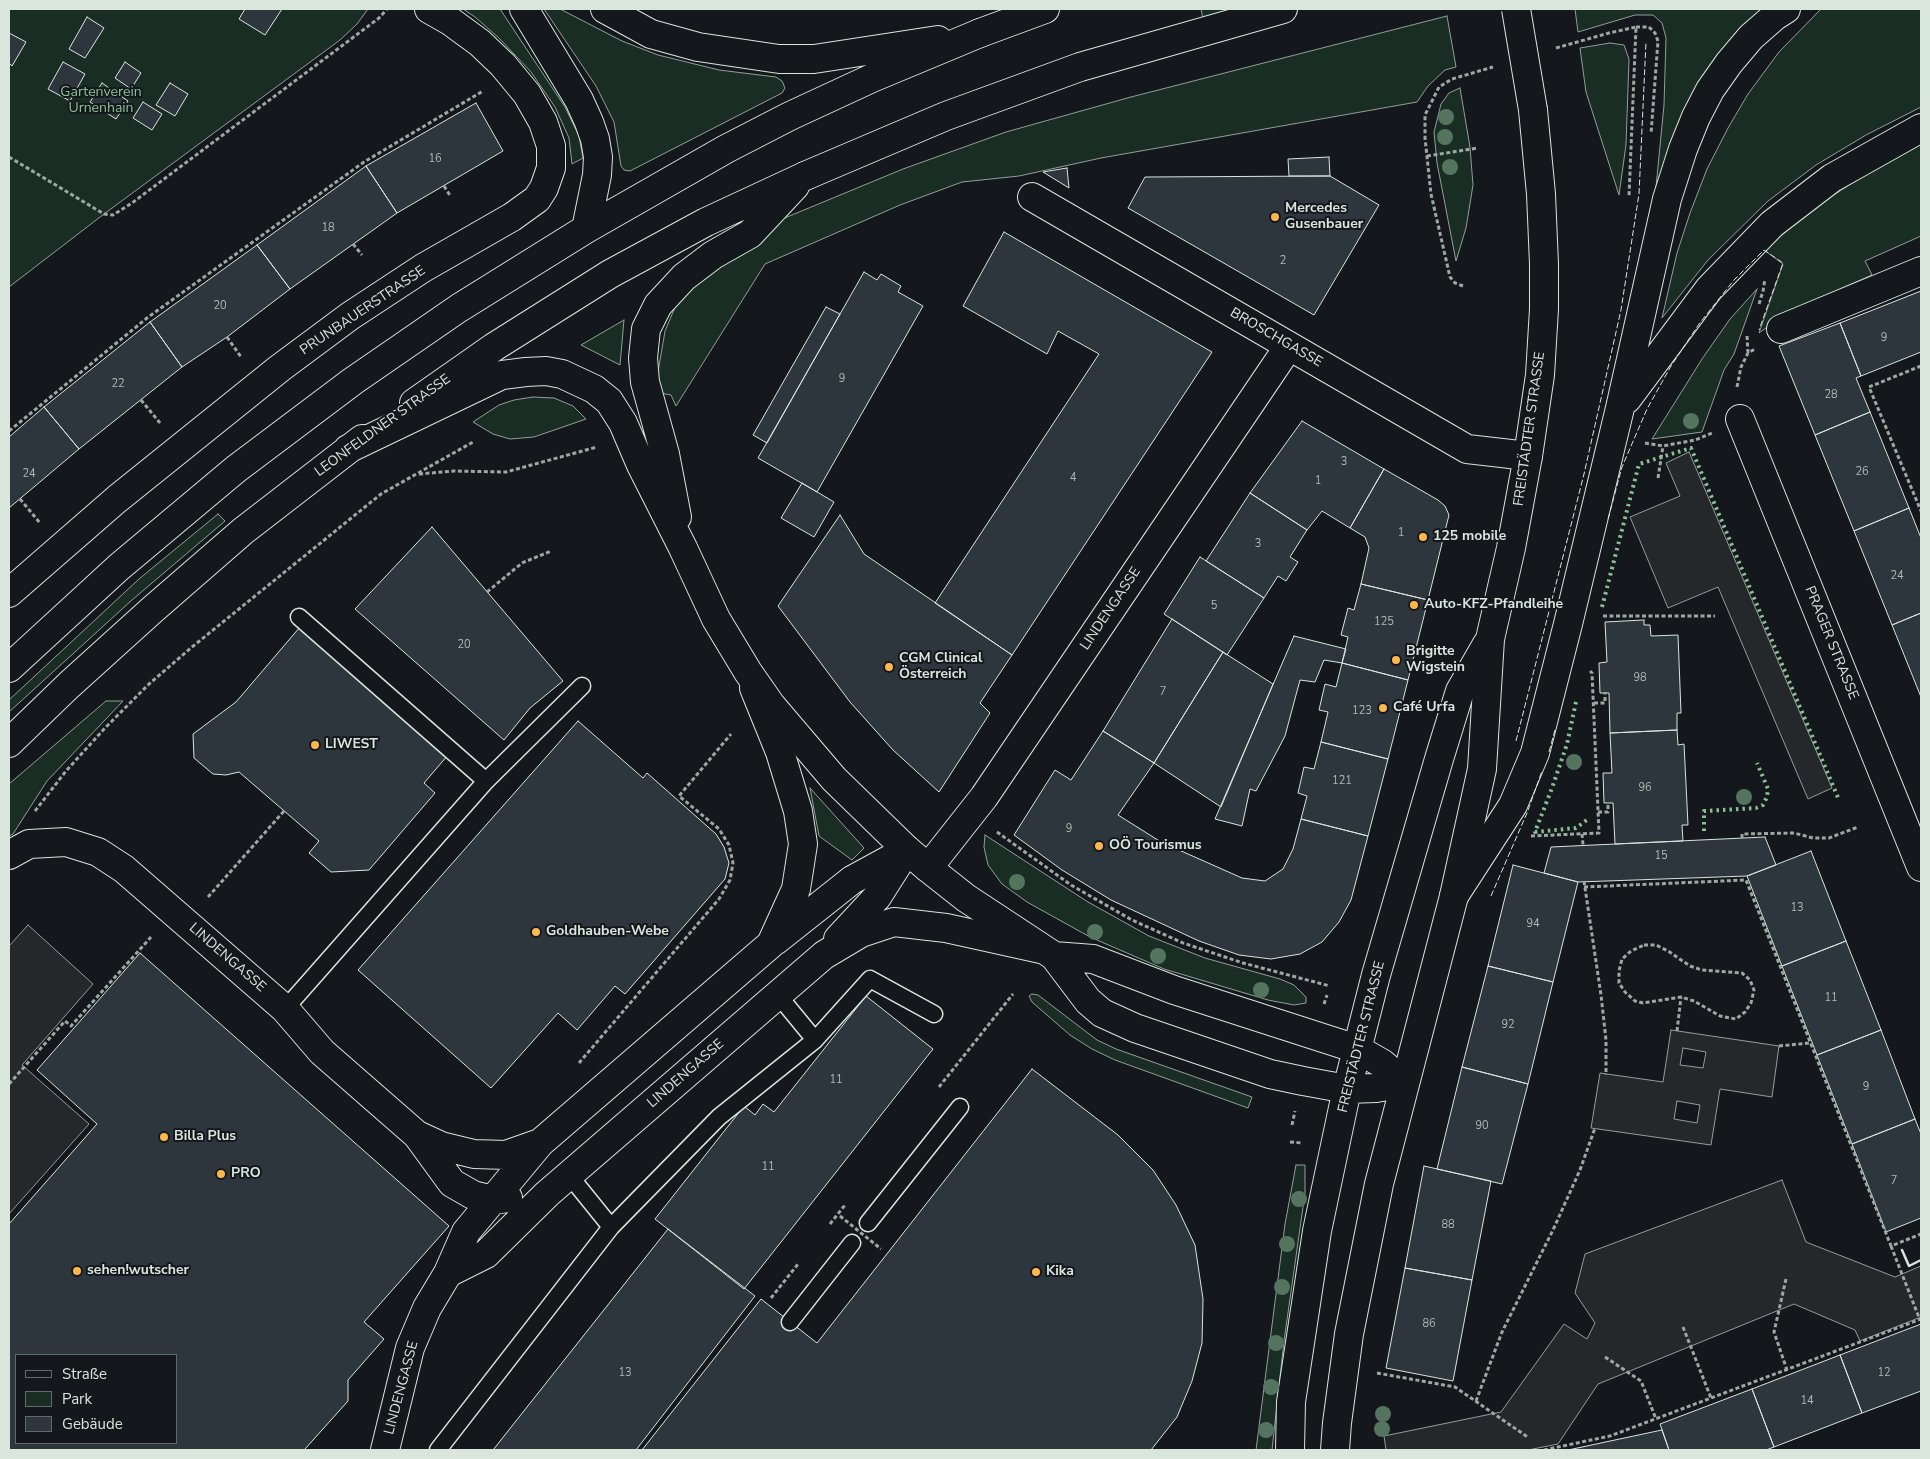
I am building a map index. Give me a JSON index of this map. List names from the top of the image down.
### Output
{
  "streets": {
    "main road": [
      "PRUNBAUERSTRASSE",
      "BROSCHGASSE",
      "LEONFELDNER STRASSE",
      "FREISTÄDTER STRASSE",
      "LINDENGASSE",
      "PRAGER STRASSE"
    ]
  },
  "crossings": [
    ["BROSCHGASSE", "FREISTÄDTER STRASSE"],
    ["BROSCHGASSE", "LINDENGASSE"],
    ["FREISTÄDTER STRASSE", "LINDENGASSE"]
  ],
  "parks": ["Gartenverein Urnenhain"],
  "places": [
    "Mercedes Gusenbauer",
    "125 mobile",
    "Auto-KFZ-Pfandleihe",
    "Brigitte Wigstein",
    "CGM Clinical Österreich",
    "Café Urfa",
    "LIWEST",
    "OÖ Tourismus",
    "Goldhauben-Webe",
    "Billa Plus",
    "PRO",
    "sehen!wutscher",
    "Kika"
  ],
  "house_numbers": [
    "16",
    "18",
    "2",
    "20",
    "9",
    "9",
    "22",
    "28",
    "3",
    "26",
    "24",
    "4",
    "1",
    "1",
    "3",
    "24",
    "5",
    "125",
    "20",
    "98",
    "7",
    "123",
    "121",
    "96",
    "9",
    "15",
    "13",
    "94",
    "11",
    "92",
    "11",
    "9",
    "90",
    "11",
    "7",
    "88",
    "86",
    "13",
    "12",
    "14"
  ],
  "legend": ["Straße", "Park", "Gebäude"]
}
